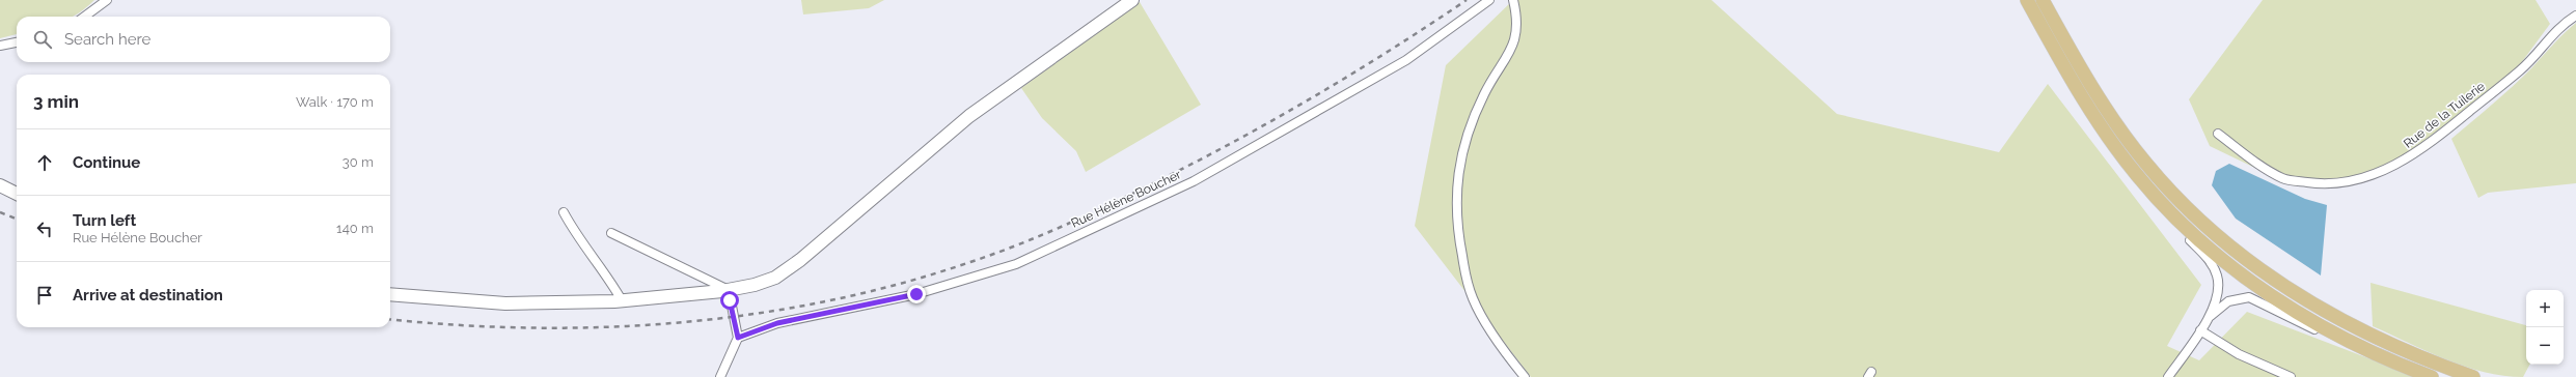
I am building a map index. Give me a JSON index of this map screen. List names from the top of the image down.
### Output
{
  "streets": {
    "street": ["Rue de la Tuilerie", "Rue Hélène Boucher"]
  },
  "page": {
    "search": "Search here",
    "heading": ["3 min", "Walk · 170 m"],
    "list": [
      ["Continue", "30 m"],
      ["Turn left", "Rue Hélène Boucher", "140 m"],
      "Arrive at destination"
    ],
    "map_buttons": ["+", "−"]
  }
}
